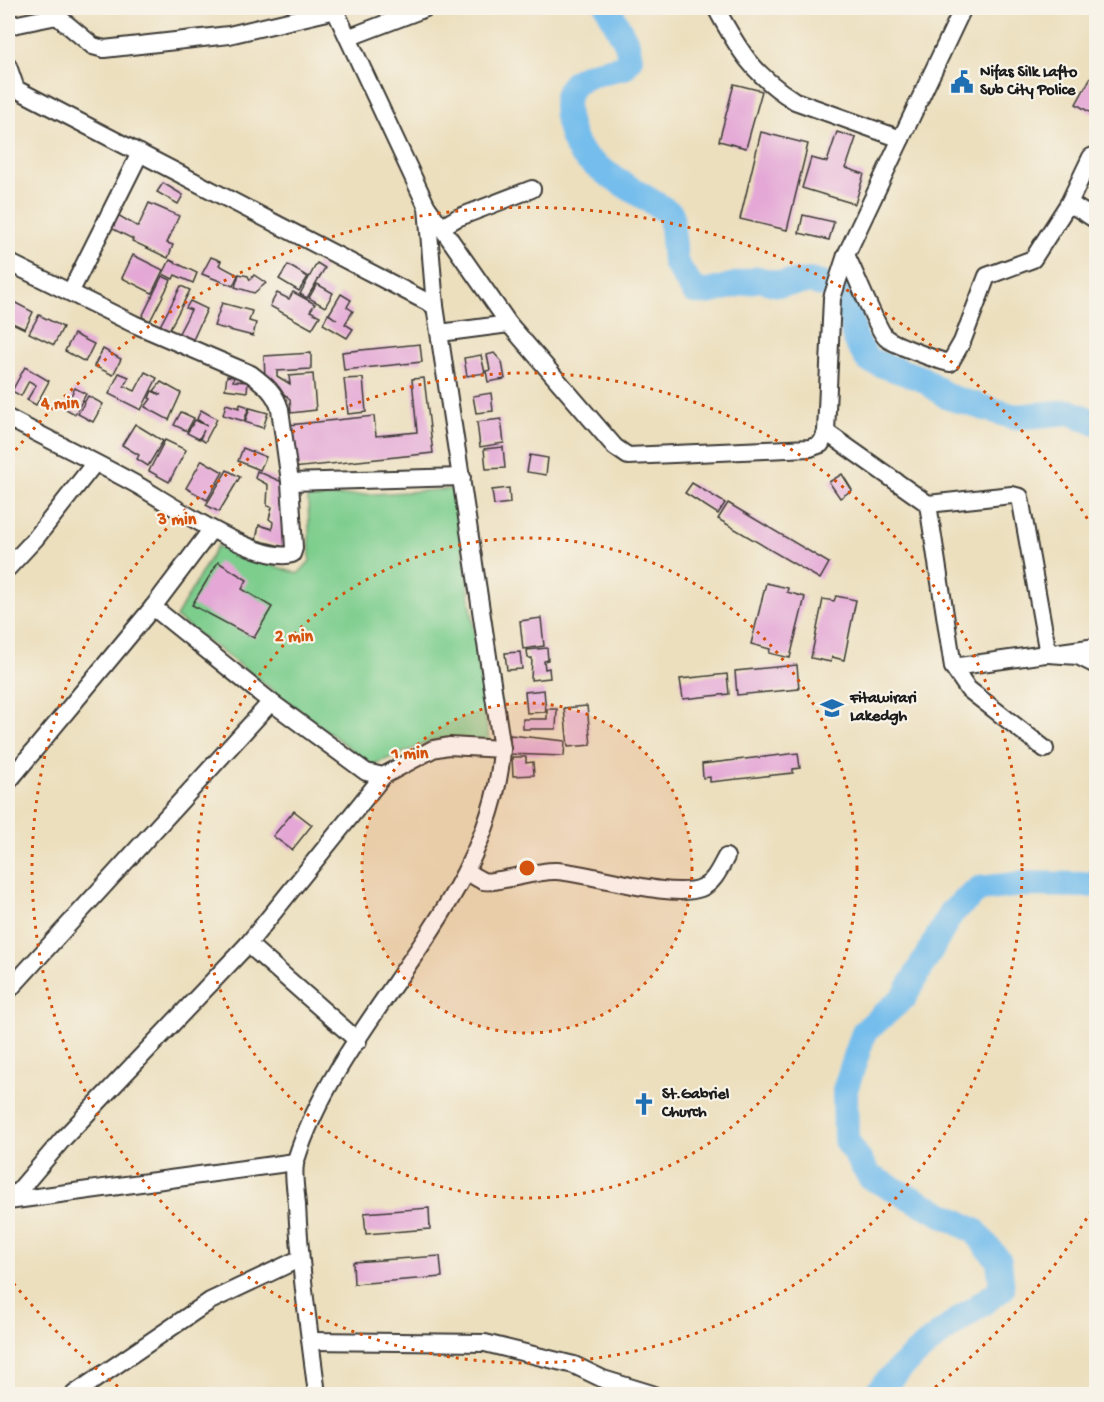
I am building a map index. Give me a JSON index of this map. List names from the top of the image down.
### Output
{
  "places": {
    "public building": ["Nifas Silk Lafto Sub City Police"],
    "school or university": ["Fitawirari Lakedgh"],
    "church": ["St.Gabriel Church"]
  },
  "rings": [
    "4 min",
    "3 min",
    "2 min",
    "1 min"
  ]
}
